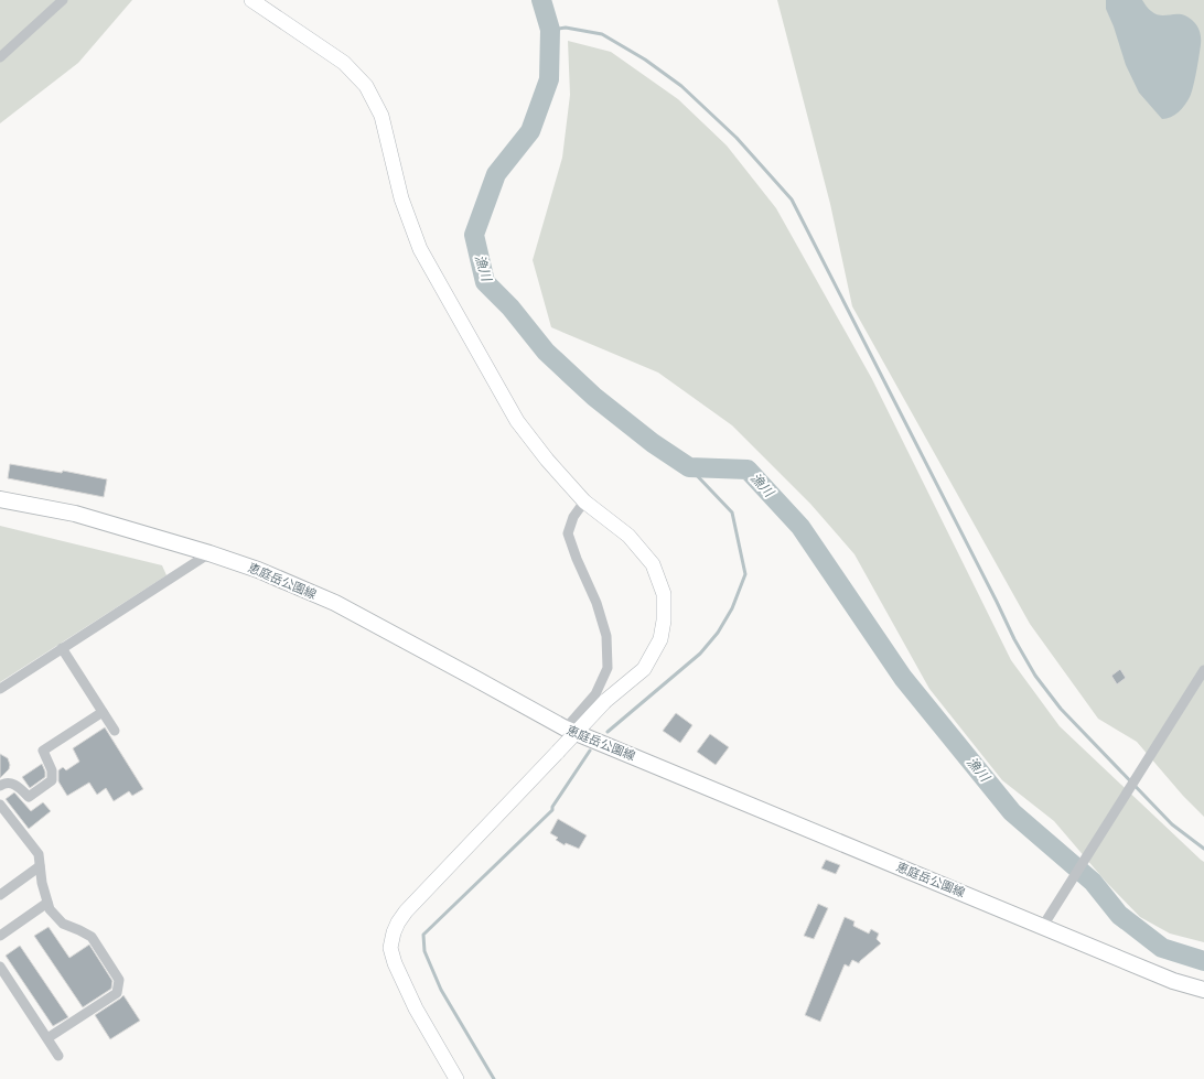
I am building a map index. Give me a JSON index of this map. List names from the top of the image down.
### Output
{
  "streets": {
    "main road": ["恵庭岳公園線"]
  },
  "water": ["漁川"]
}
